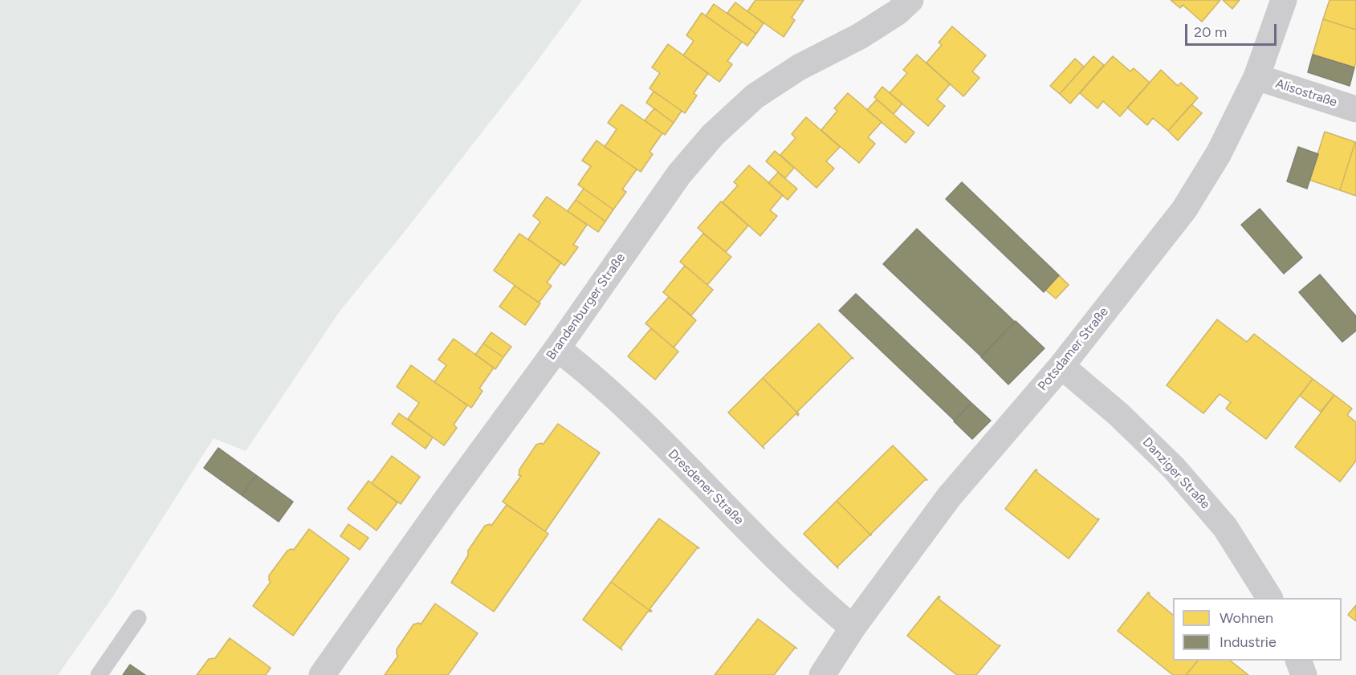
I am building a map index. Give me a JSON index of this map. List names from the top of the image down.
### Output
{
  "streets": {
    "street": [
      "Alisostraße",
      "Brandenburger Straße",
      "Potsdamer Straße",
      "Danziger Straße",
      "Dresdener Straße"
    ]
  },
  "crossings": [
    ["Alisostraße", "Potsdamer Straße"],
    ["Brandenburger Straße", "Dresdener Straße"],
    ["Potsdamer Straße", "Danziger Straße"],
    ["Potsdamer Straße", "Dresdener Straße"]
  ],
  "legend": ["Wohnen", "Industrie"],
  "scale_bar": "20 m"
}
